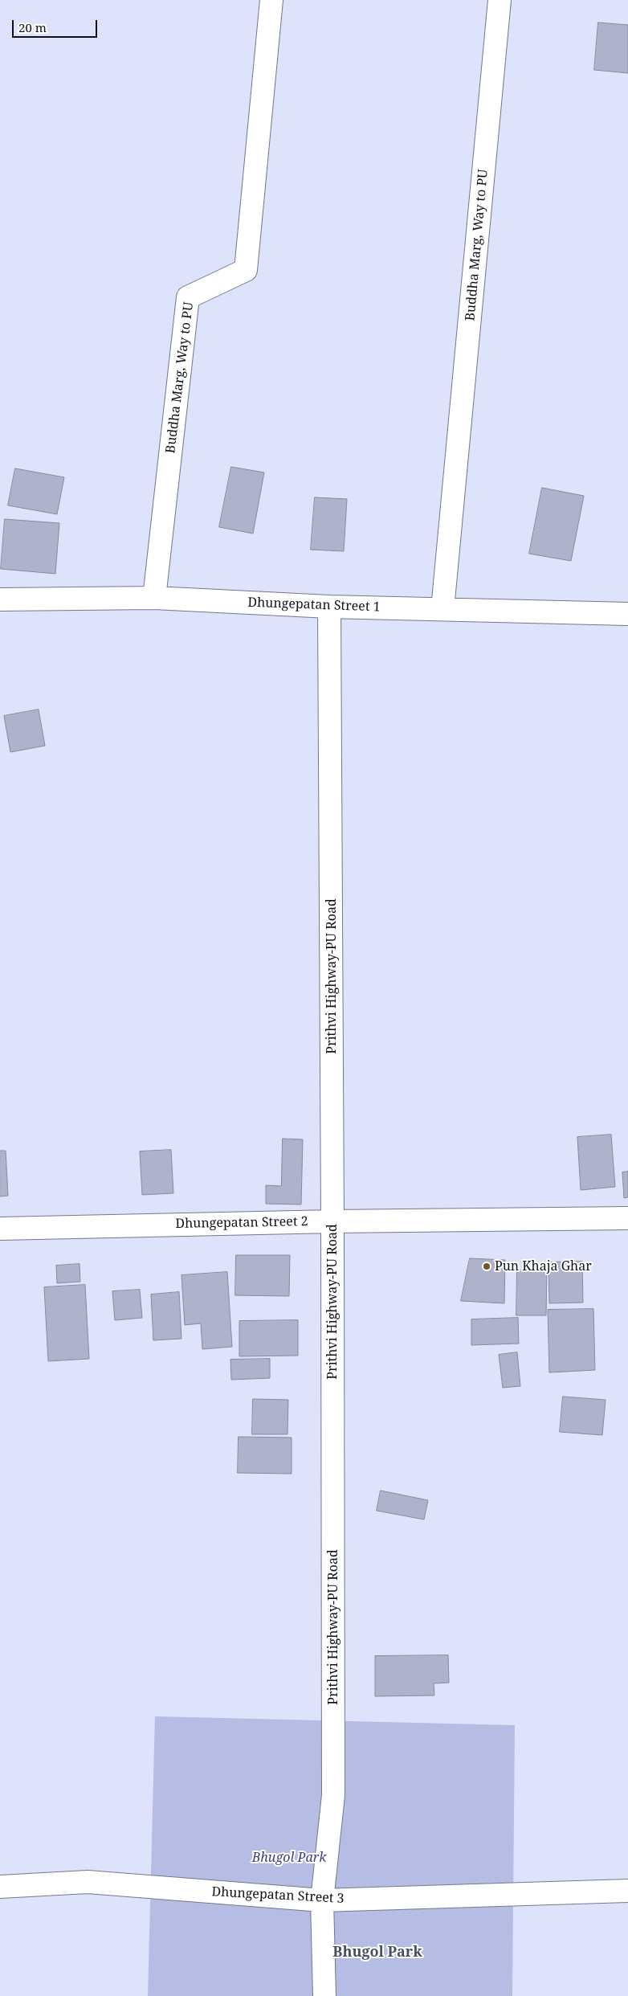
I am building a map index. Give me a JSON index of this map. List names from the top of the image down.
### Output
{
  "streets": {
    "street": [
      "Buddha Marg, Way to PU",
      "Dhungepatan Street 1",
      "Prithvi Highway-PU Road",
      "Dhungepatan Street 2",
      "Dhungepatan Street 3"
    ]
  },
  "crossings": [
    ["Buddha Marg, Way to PU", "Dhungepatan Street 1"],
    ["Dhungepatan Street 1", "Prithvi Highway-PU Road"],
    ["Prithvi Highway-PU Road", "Dhungepatan Street 2"],
    ["Prithvi Highway-PU Road", "Dhungepatan Street 3"]
  ],
  "districts": ["Bhugol Park"],
  "parks": ["Bhugol Park"],
  "places": ["Pun Khaja Ghar"],
  "scale_bar": "20 m"
}
